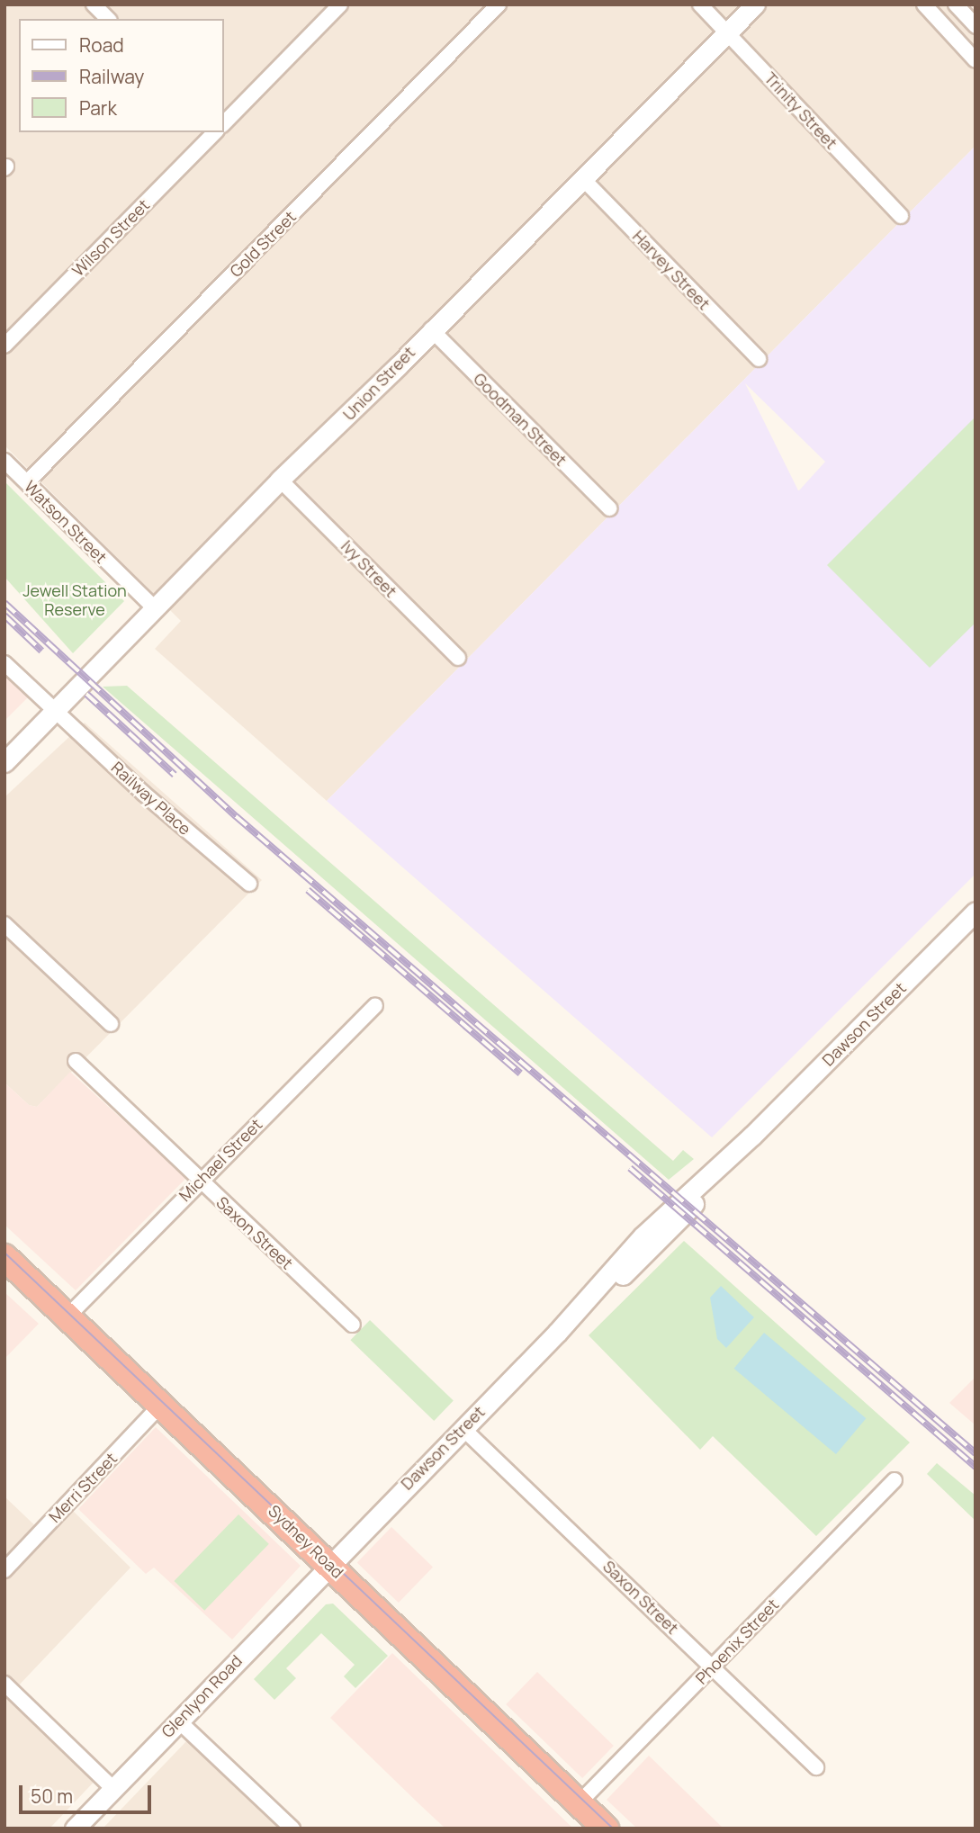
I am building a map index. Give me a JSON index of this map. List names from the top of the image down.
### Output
{
  "streets": {
    "highway": ["Sydney Road"],
    "street": [
      "Trinity Street",
      "Wilson Street",
      "Gold Street",
      "Harvey Street",
      "Union Street",
      "Goodman Street",
      "Watson Street",
      "Ivy Street",
      "Railway Place",
      "Dawson Street",
      "Michael Street",
      "Saxon Street",
      "Merri Street",
      "Phoenix Street",
      "Glenlyon Road"
    ]
  },
  "crossings": [
    ["Trinity Street", "Union Street"],
    ["Gold Street", "Watson Street"],
    ["Harvey Street", "Union Street"],
    ["Union Street", "Goodman Street"],
    ["Union Street", "Watson Street"],
    ["Union Street", "Ivy Street"],
    ["Union Street", "Railway Place"],
    ["Dawson Street", "Saxon Street"],
    ["Dawson Street", "Sydney Road"],
    ["Dawson Street", "Glenlyon Road"],
    ["Michael Street", "Saxon Street"],
    ["Michael Street", "Sydney Road"],
    ["Saxon Street", "Phoenix Street"],
    ["Merri Street", "Sydney Road"],
    ["Sydney Road", "Phoenix Street"],
    ["Sydney Road", "Glenlyon Road"]
  ],
  "parks": ["Jewell Station Reserve"],
  "legend": ["Road", "Railway", "Park"],
  "scale_bar": "50 m"
}
